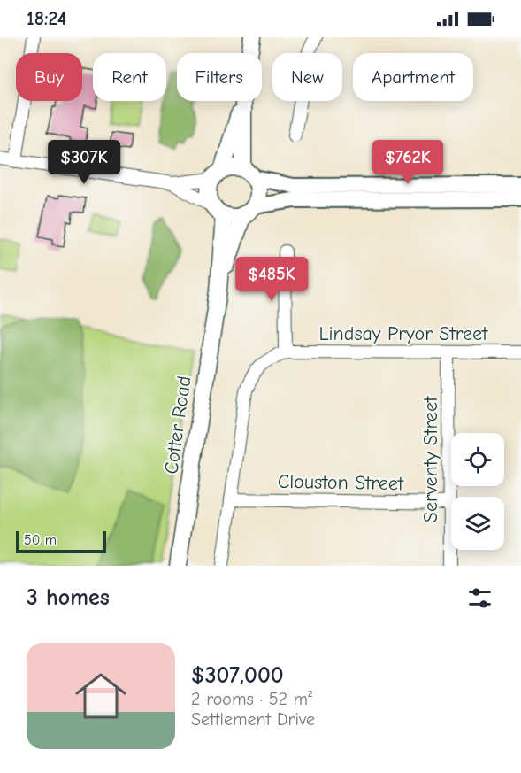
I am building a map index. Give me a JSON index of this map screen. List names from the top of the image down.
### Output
{
  "streets": {
    "main road": ["Cotter Road"],
    "street": ["Lindsay Pryor Street", "Serventy Street", "Clouston Street"]
  },
  "crossings": [
    ["Lindsay Pryor Street", "Serventy Street"],
    ["Lindsay Pryor Street", "Clouston Street"],
    ["Serventy Street", "Clouston Street"]
  ],
  "scale_bar": "50 m",
  "page": {
    "status": "18:24",
    "chip": [
      "Buy",
      "Rent",
      "Filters",
      "New",
      "Apartment"
    ],
    "price": ["$307K", "$762K", "$485K"],
    "scale": "50 m",
    "heading": "3 homes",
    "list": [
      {
        "name": "$307,000",
        "note": "2 rooms · 52 m² · Settlement Drive"
      }
    ]
  }
}
